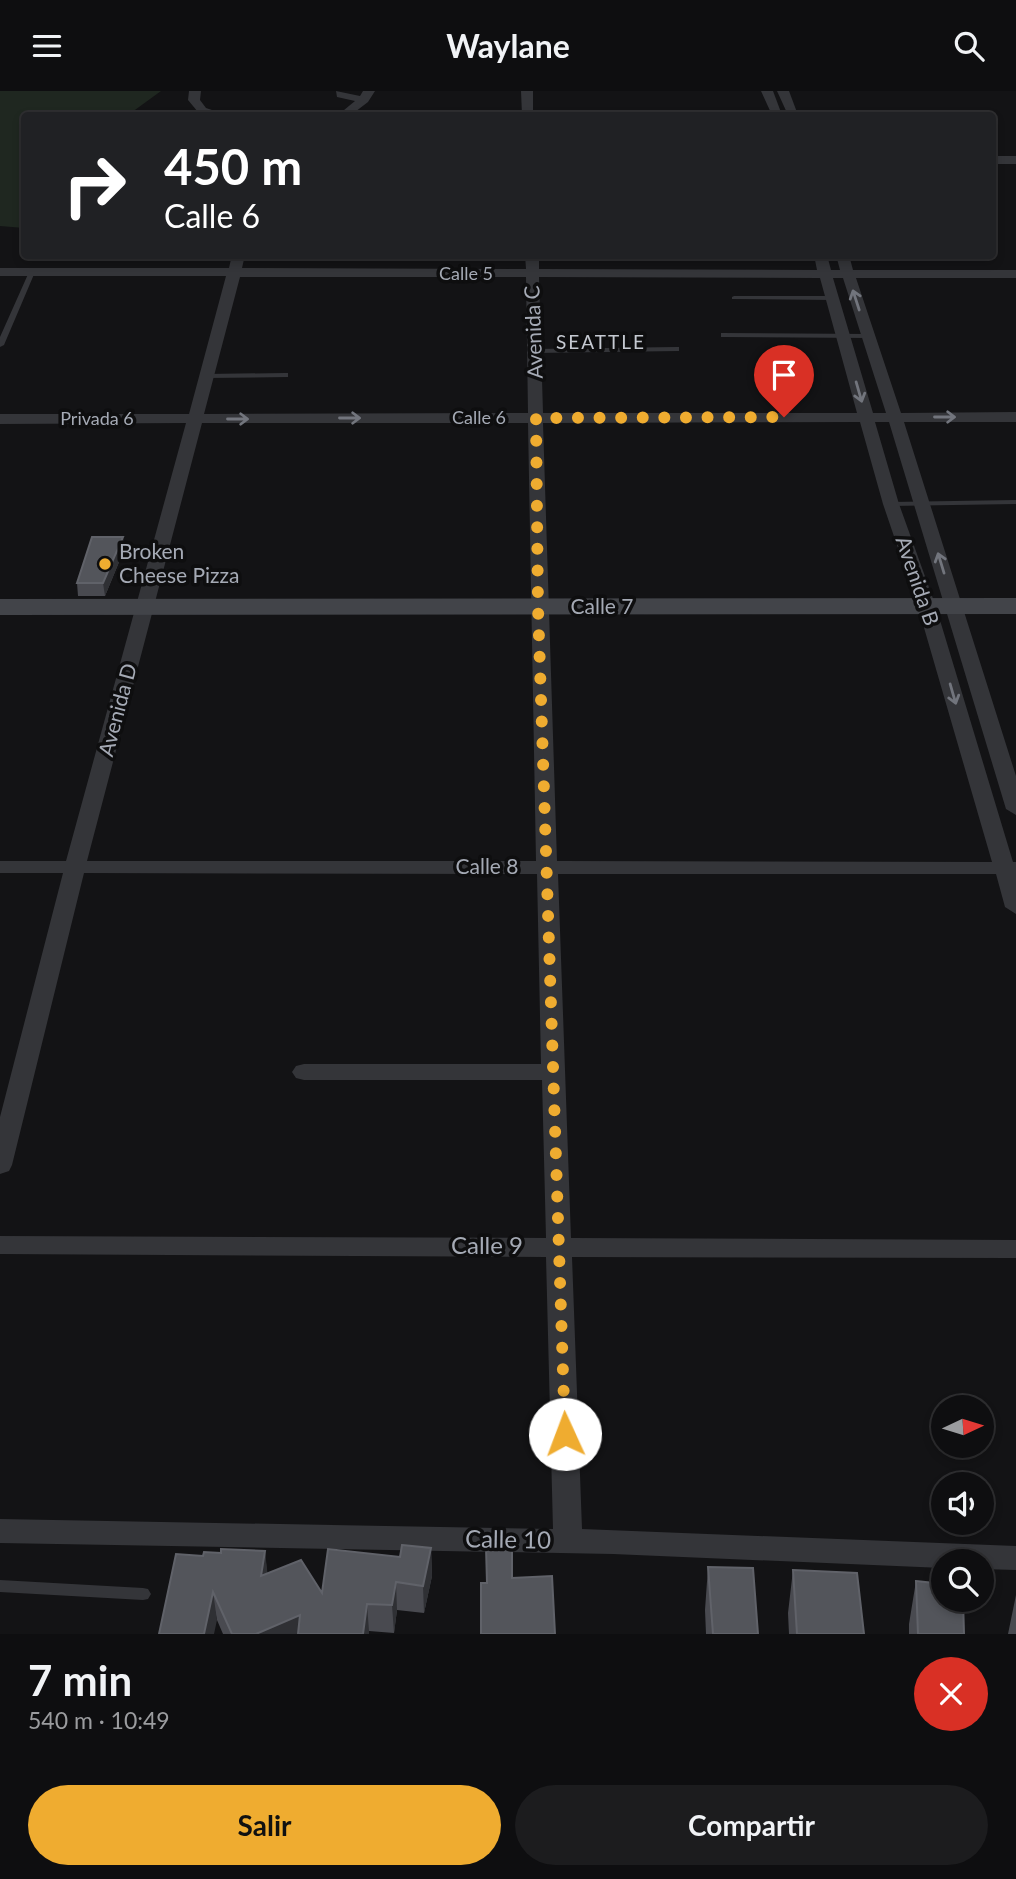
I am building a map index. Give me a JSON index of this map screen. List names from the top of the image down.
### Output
{
  "streets": {
    "street": [
      "Calle 5",
      "Avenida C",
      "Calle 6",
      "Privada 6",
      "Avenida B",
      "Calle 7",
      "Avenida D",
      "Calle 8",
      "Calle 9",
      "Calle 10"
    ]
  },
  "crossings": [
    ["Calle 5", "Avenida C"],
    ["Calle 5", "Avenida B"],
    ["Calle 5", "Avenida D"],
    ["Avenida C", "Calle 6"],
    ["Avenida C", "Calle 7"],
    ["Avenida C", "Calle 8"],
    ["Avenida C", "Calle 9"],
    ["Avenida C", "Calle 10"],
    ["Calle 6", "Privada 6"],
    ["Calle 6", "Avenida B"],
    ["Calle 6", "Avenida D"],
    ["Privada 6", "Avenida D"],
    ["Avenida B", "Calle 7"],
    ["Avenida B", "Calle 8"],
    ["Calle 7", "Avenida D"],
    ["Avenida D", "Calle 8"]
  ],
  "one_way": ["Calle 6"],
  "districts": ["SEATTLE"],
  "places": ["Broken Cheese Pizza"],
  "north": "right",
  "page": {
    "header": "Waylane",
    "turn": ["450 m", "Calle 6"],
    "heading": ["7 min", "540 m · 10:49"],
    "buttons": ["Salir", "Compartir"]
  }
}
